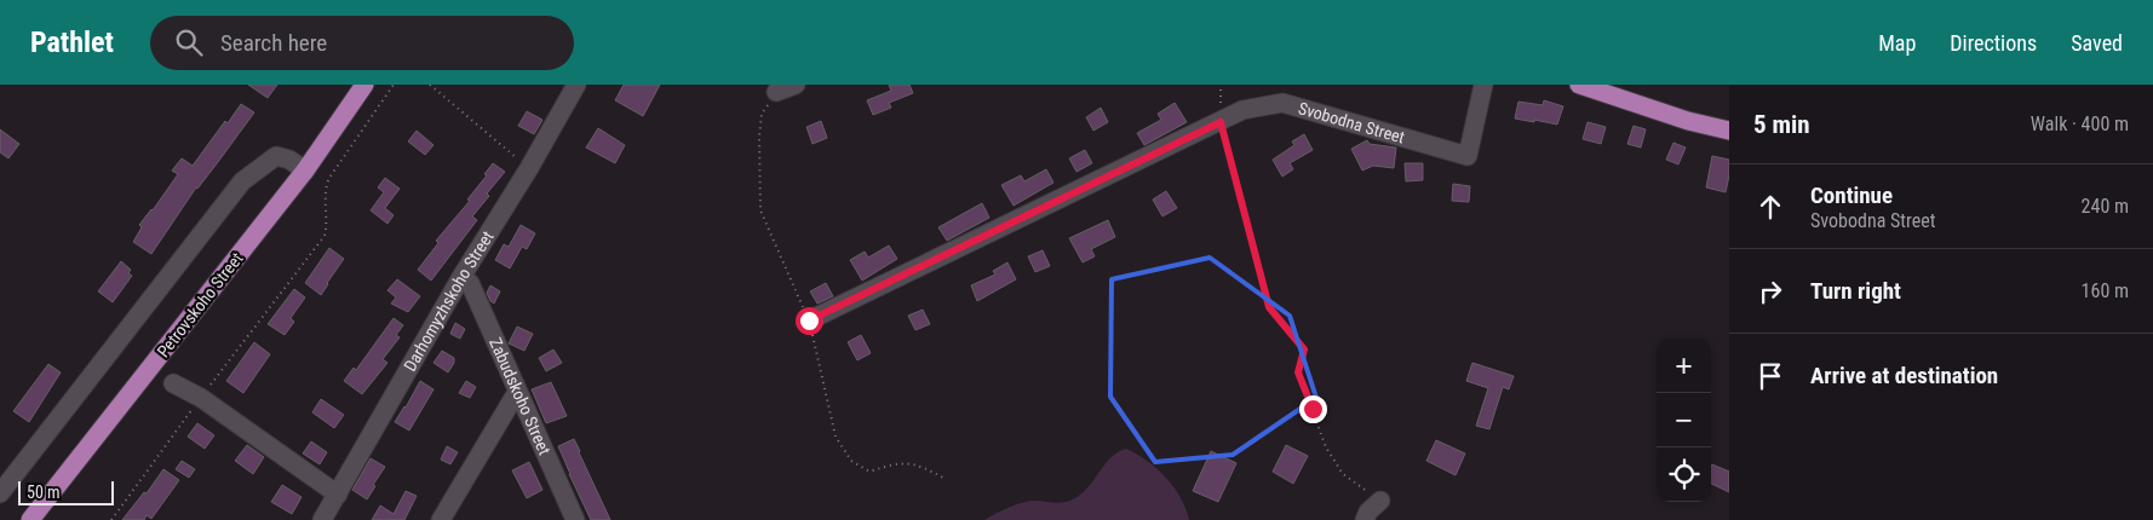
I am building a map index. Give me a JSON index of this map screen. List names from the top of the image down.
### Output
{
  "streets": {
    "main road": ["Petrovskoho Street"],
    "street": ["Svobodna Street", "Darhomyzhskoho Street", "Zabudskoho Street"]
  },
  "crossings": [
    ["Darhomyzhskoho Street", "Zabudskoho Street"]
  ],
  "scale_bar": "50 m",
  "page": {
    "header": "Pathlet",
    "search": "Search here",
    "nav": ["Map", "Directions", "Saved"],
    "heading": ["5 min", "Walk · 400 m"],
    "list": [
      ["Continue", "Svobodna Street", "240 m"],
      ["Turn right", "160 m"],
      "Arrive at destination"
    ],
    "map_buttons": ["+", "−"],
    "scale": "50 m"
  }
}
